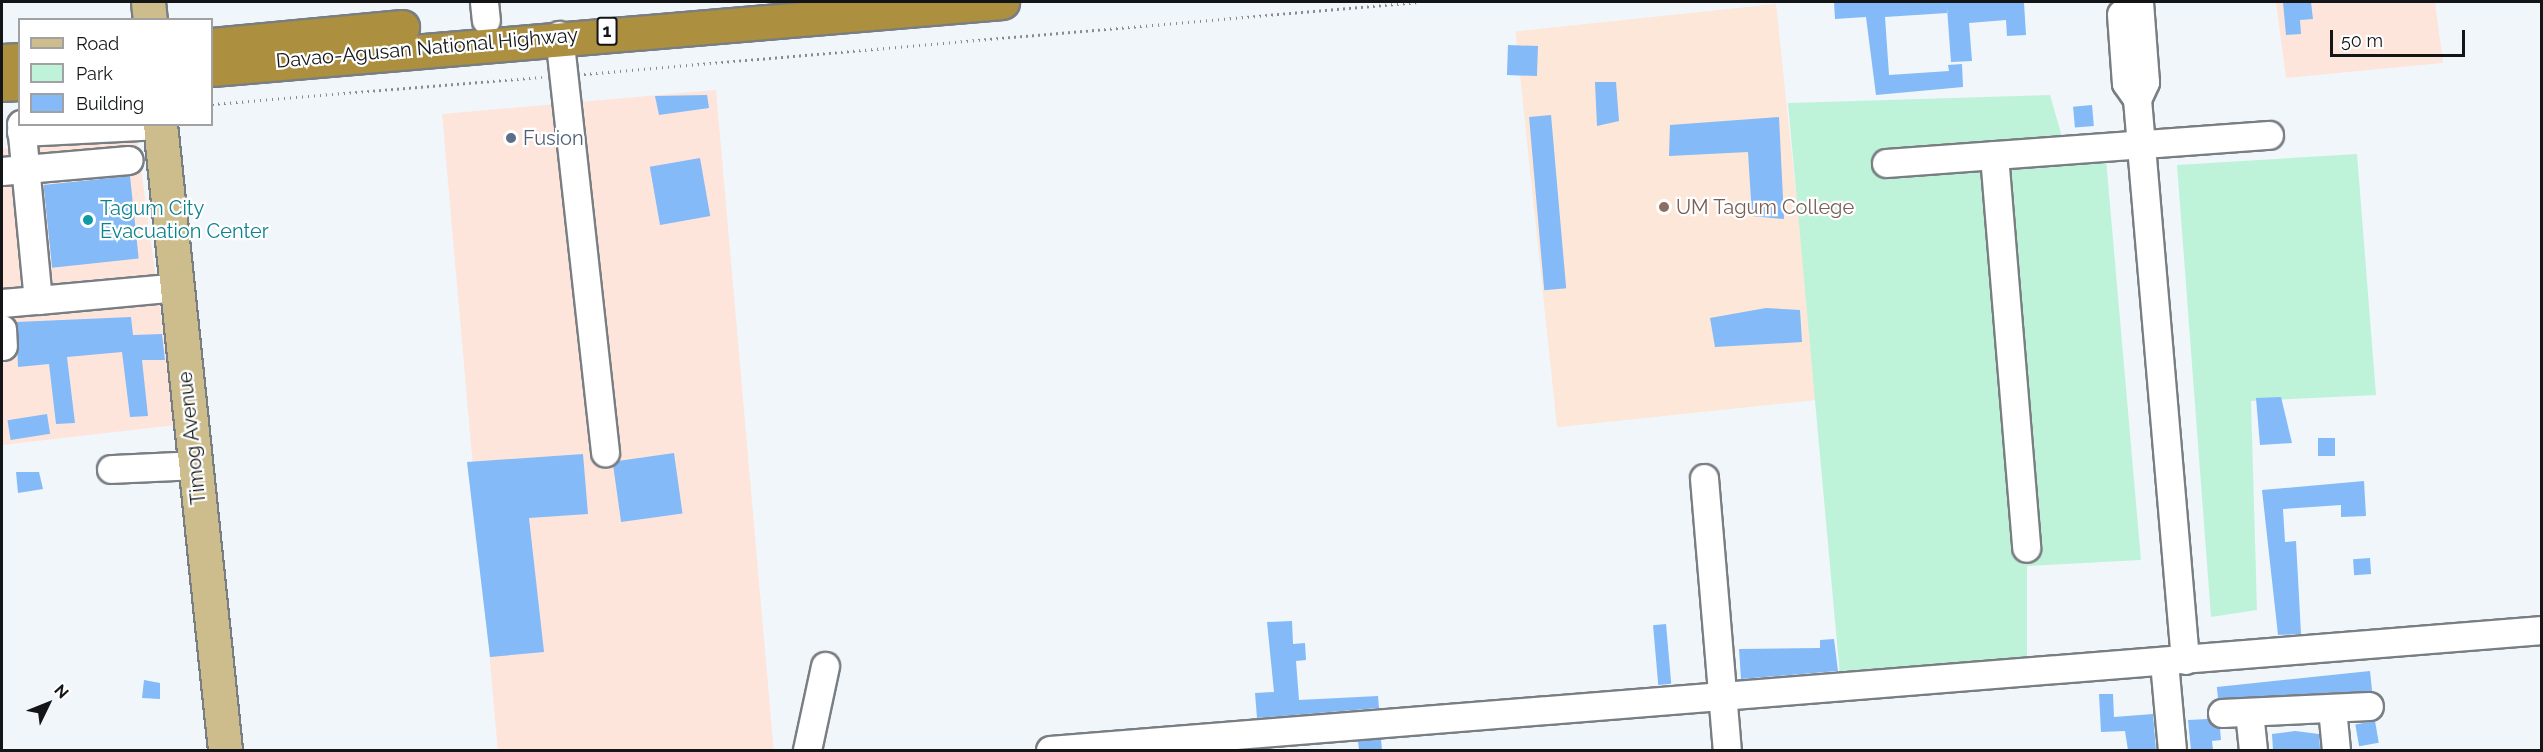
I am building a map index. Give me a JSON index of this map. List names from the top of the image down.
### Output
{
  "streets": {
    "highway": ["1", "Davao-Agusan National Highway"],
    "main road": ["Timog Avenue"]
  },
  "places": ["Fusion", "UM Tagum College", "Tagum City Evacuation Center"],
  "legend": ["Road", "Park", "Building"],
  "scale_bar": "50 m",
  "north": "top right"
}
